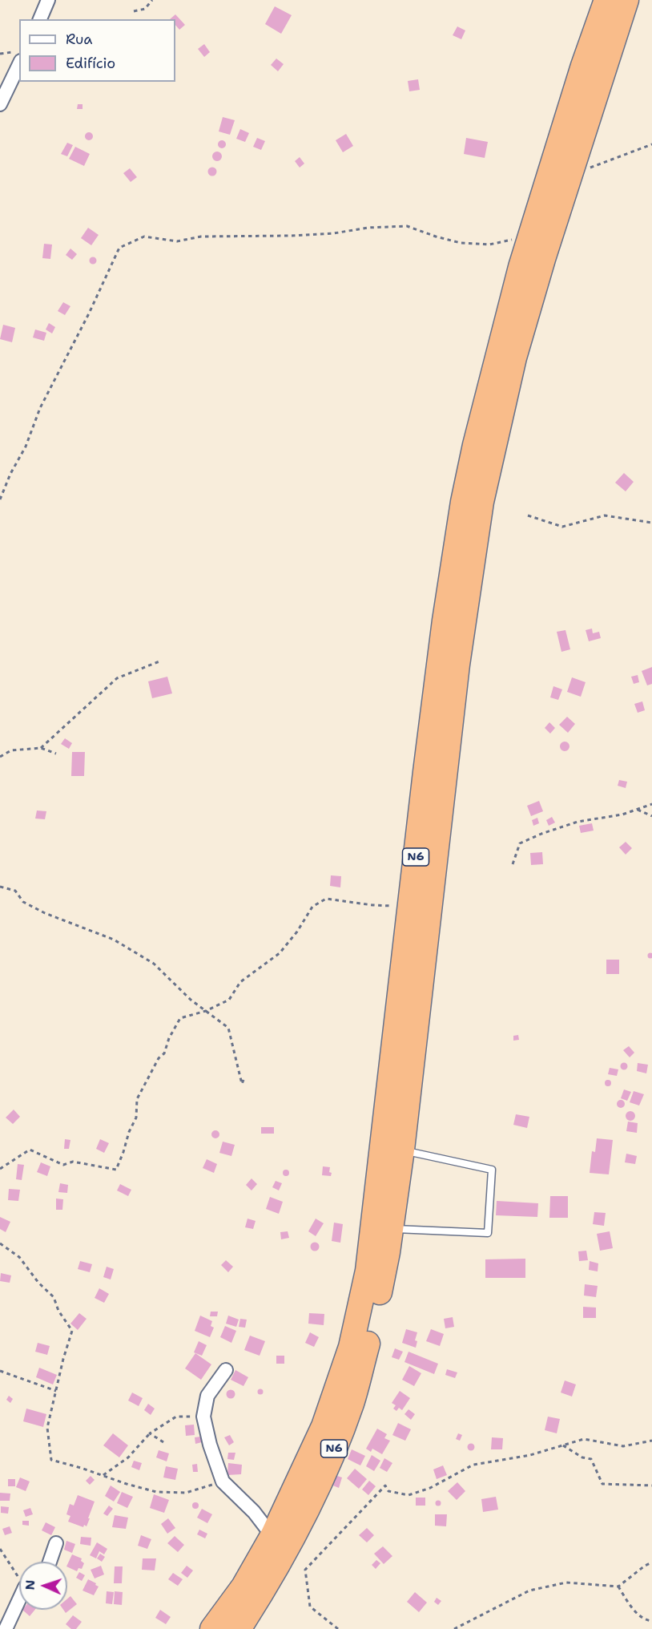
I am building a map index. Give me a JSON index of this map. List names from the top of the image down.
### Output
{
  "streets": {
    "highway": ["N6"]
  },
  "legend": ["Rua", "Edifício"],
  "north": "left"
}
